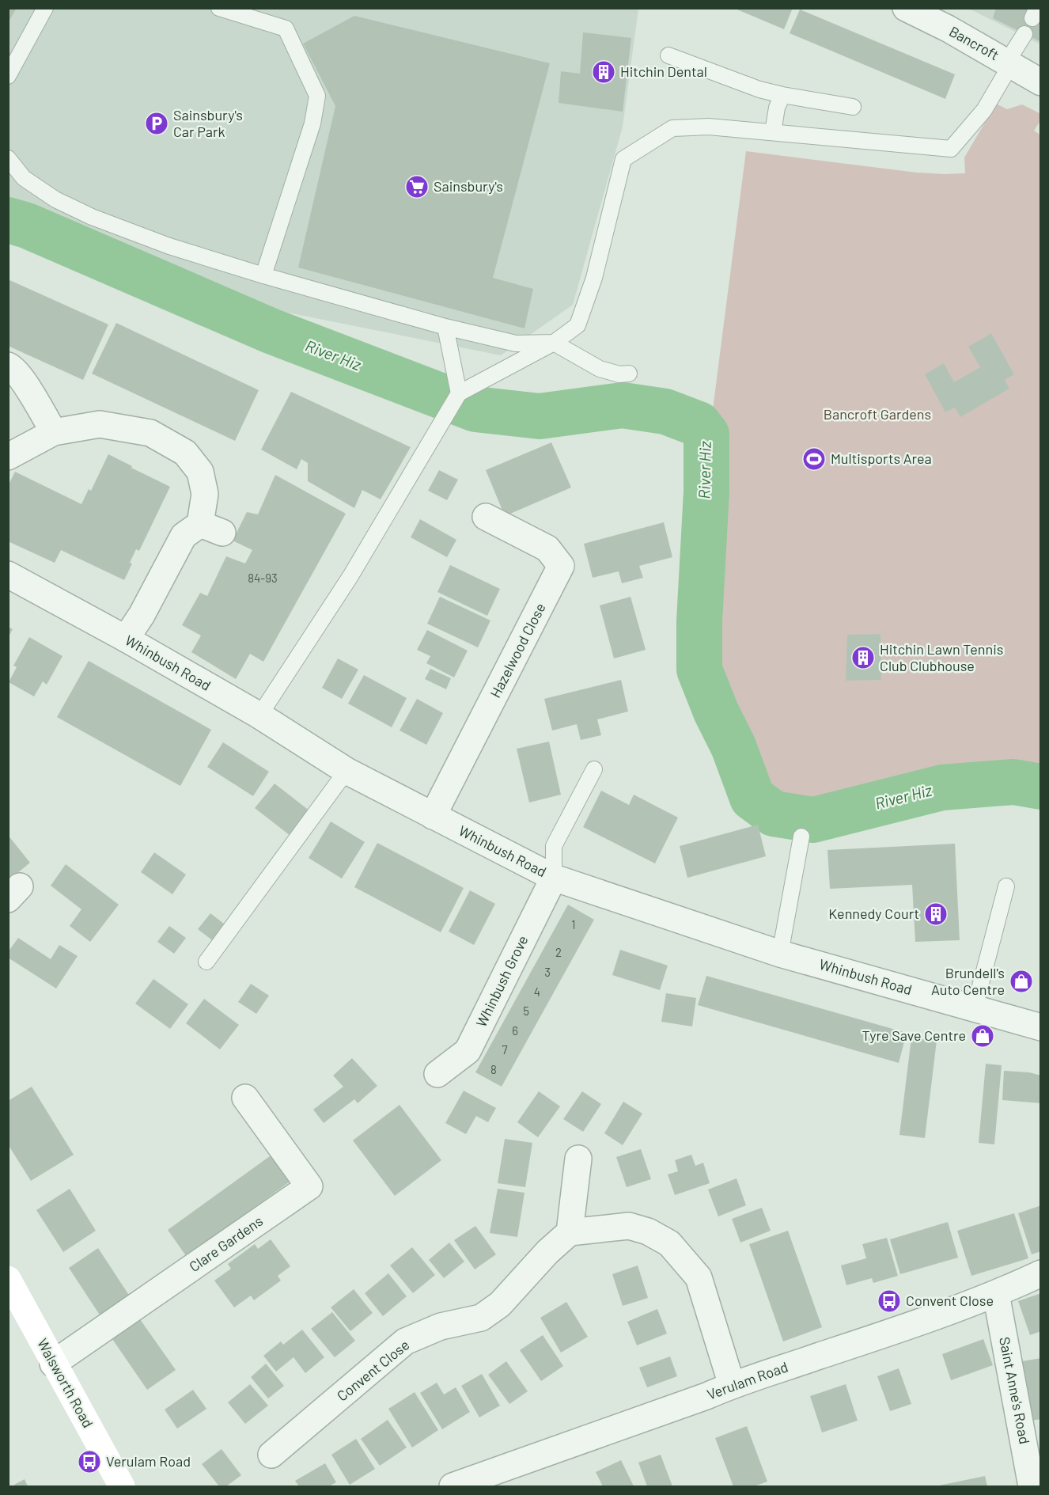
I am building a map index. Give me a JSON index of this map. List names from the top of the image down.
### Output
{
  "streets": {
    "main road": ["Walsworth Road"],
    "street": [
      "Bancroft",
      "Hazelwood Close",
      "Whinbush Road",
      "Whinbush Grove",
      "Clare Gardens",
      "Convent Close",
      "Verulam Road",
      "Saint Anne's Road"
    ]
  },
  "crossings": [
    ["Hazelwood Close", "Whinbush Road"],
    ["Whinbush Road", "Whinbush Grove"],
    ["Clare Gardens", "Walsworth Road"],
    ["Verulam Road", "Saint Anne's Road"]
  ],
  "water": ["River Hiz"],
  "parks": ["Bancroft Gardens"],
  "places": {
    "building": ["Hitchin Dental", "Hitchin Lawn Tennis Club Clubhouse", "Kennedy Court"],
    "parking": ["Sainsbury's Car Park"],
    "supermarket": ["Sainsbury's"],
    "sports": ["Multisports Area"],
    "shop": ["Brundell's Auto Centre", "Tyre Save Centre"],
    "bus stop": ["Convent Close", "Verulam Road"]
  },
  "house_numbers": [
    "84-93",
    "1",
    "2",
    "3",
    "4",
    "5",
    "6",
    "7",
    "8"
  ]
}
